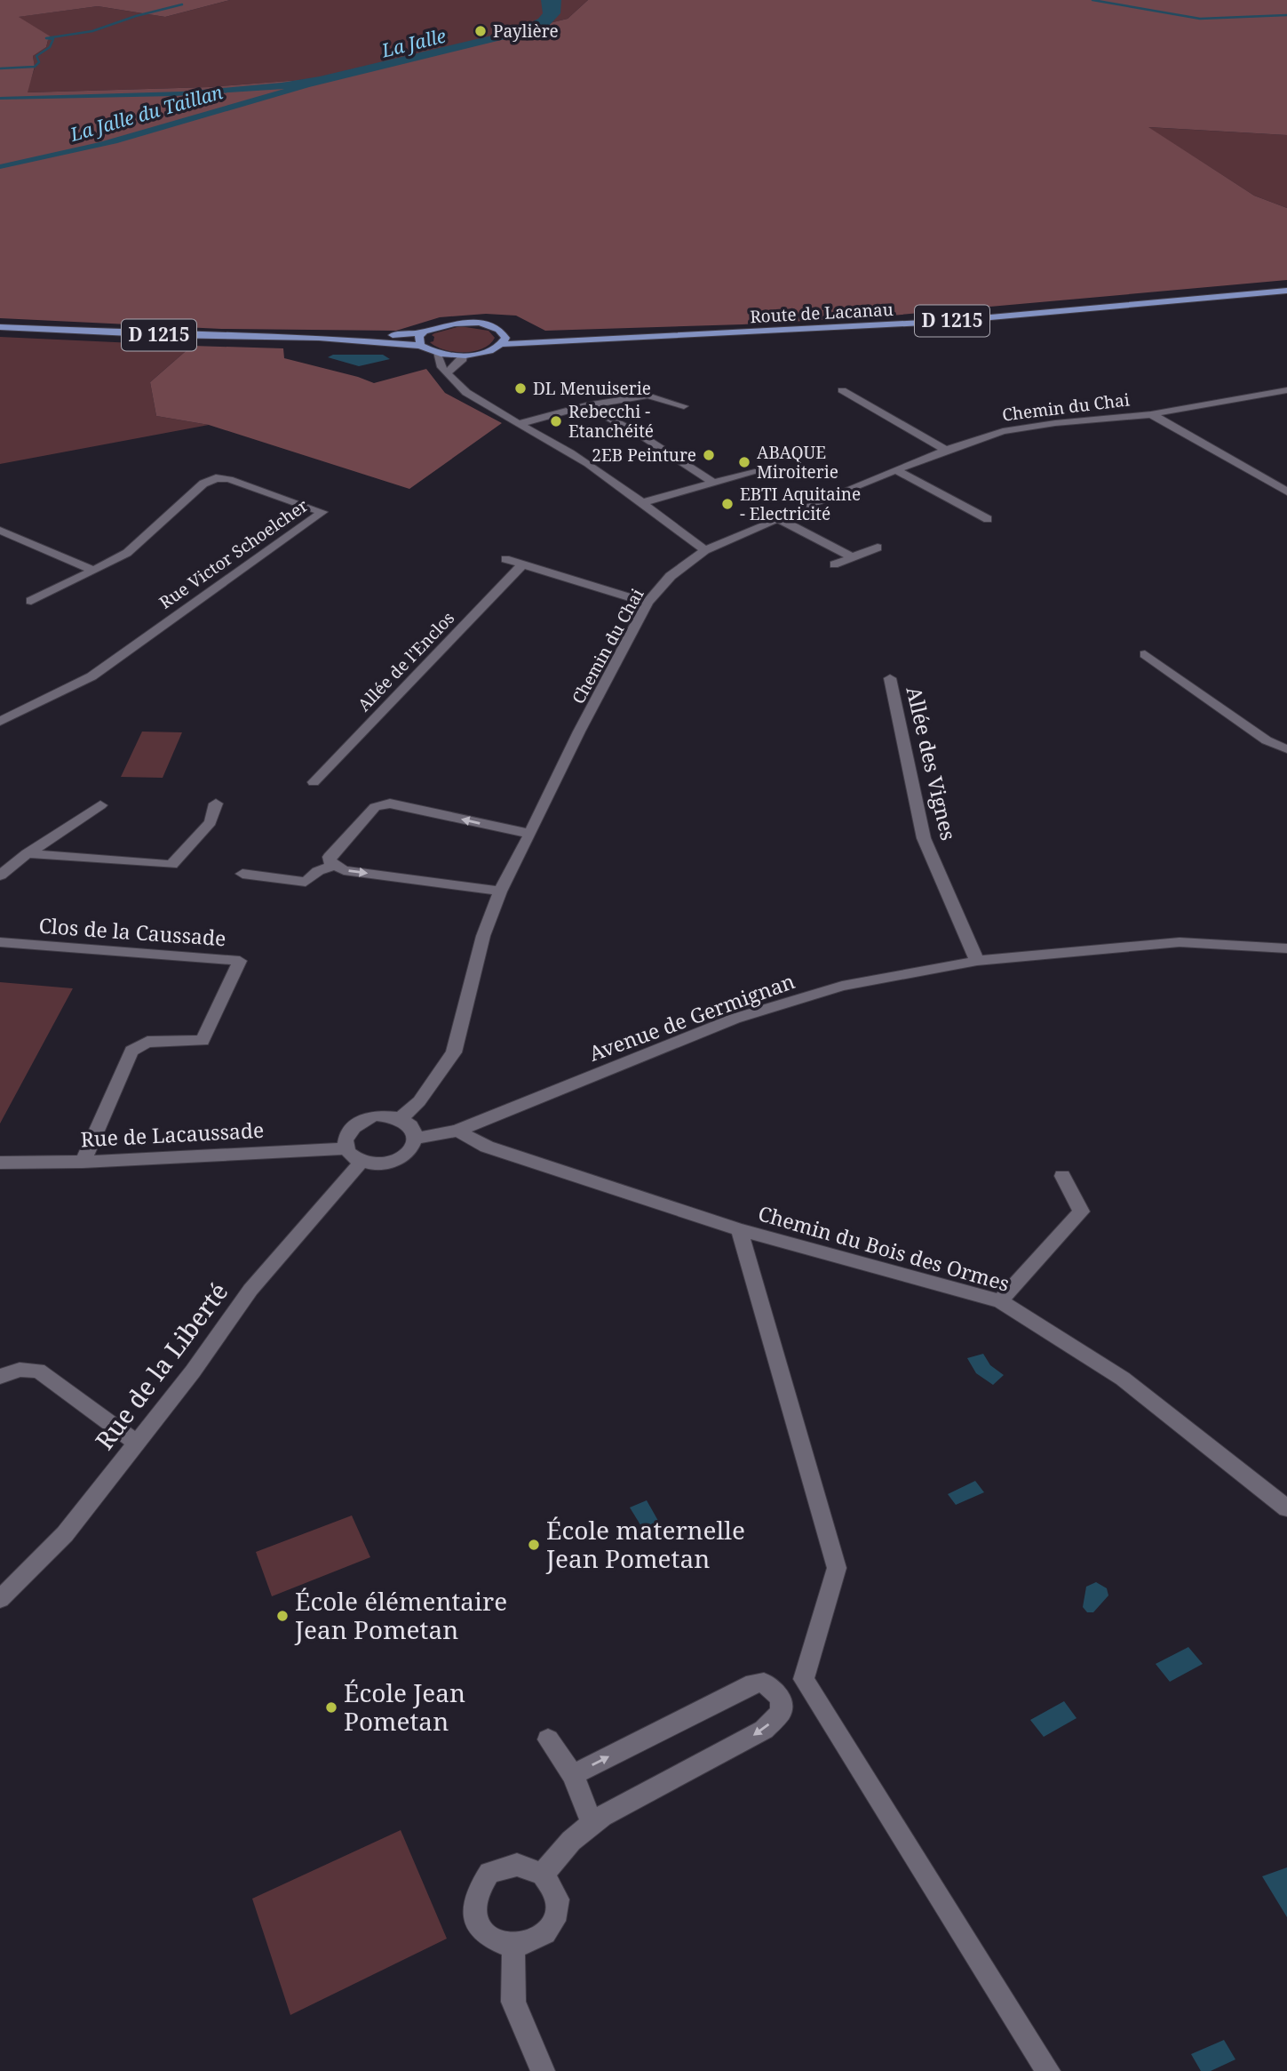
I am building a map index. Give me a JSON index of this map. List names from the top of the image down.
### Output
{
  "streets": {
    "main road": ["Route de Lacanau", "D 1215"],
    "street": [
      "Chemin du Chai",
      "Rue Victor Schoelcher",
      "Allée de l'Enclos",
      "Allée des Vignes",
      "Clos de la Caussade",
      "Avenue de Germignan",
      "Rue de Lacaussade",
      "Chemin du Bois des Ormes",
      "Rue de la Liberté"
    ]
  },
  "crossings": [
    ["Route de Lacanau", "D 1215"],
    ["Chemin du Chai", "Avenue de Germignan"],
    ["Chemin du Chai", "Rue de Lacaussade"],
    ["Chemin du Chai", "Rue de la Liberté"],
    ["Allée des Vignes", "Avenue de Germignan"],
    ["Clos de la Caussade", "Rue de Lacaussade"],
    ["Avenue de Germignan", "Rue de Lacaussade"],
    ["Avenue de Germignan", "Chemin du Bois des Ormes"],
    ["Avenue de Germignan", "Rue de la Liberté"],
    ["Rue de Lacaussade", "Rue de la Liberté"]
  ],
  "water": ["La Jalle", "La Jalle du Taillan"],
  "places": [
    "Paylière",
    "DL Menuiserie",
    "Rebecchi - Etanchéité",
    "2EB Peinture",
    "ABAQUE Miroiterie",
    "EBTI Aquitaine - Electricité",
    "École maternelle Jean Pometan",
    "École élémentaire Jean Pometan",
    "École Jean Pometan"
  ]
}
